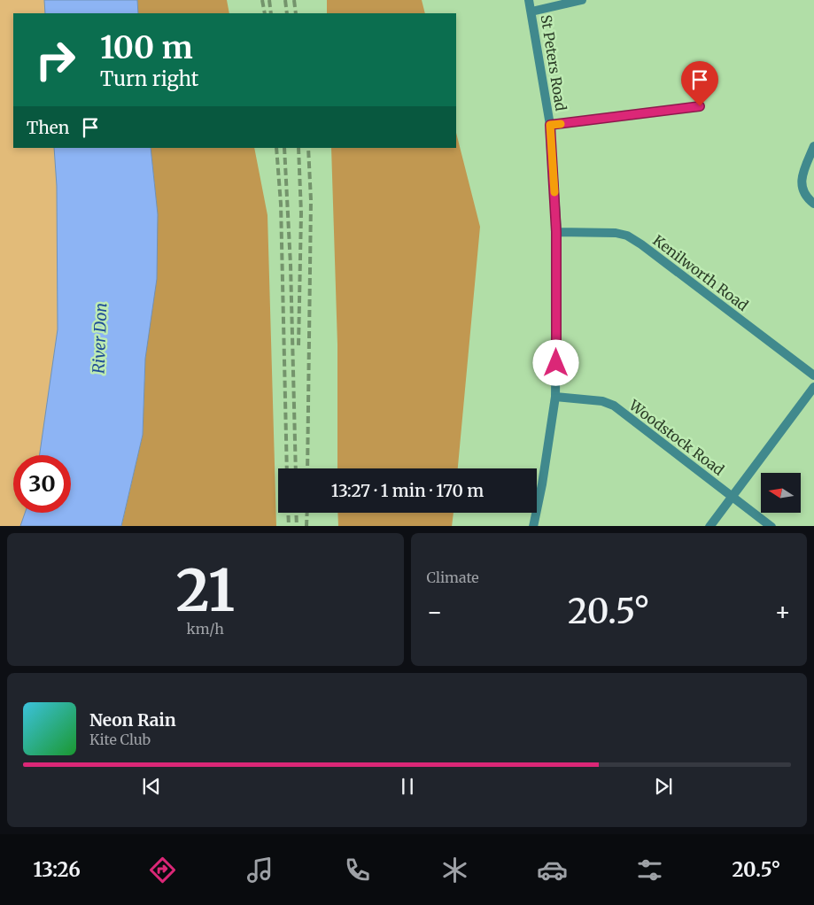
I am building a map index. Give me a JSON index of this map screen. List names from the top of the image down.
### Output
{
  "streets": {
    "street": ["St Peters Road", "Kenilworth Road", "Woodstock Road"]
  },
  "crossings": [
    ["St Peters Road", "Kenilworth Road"],
    ["St Peters Road", "Woodstock Road"]
  ],
  "water": ["River Don"],
  "north": "left",
  "page": {
    "turn": ["100 m", "Turn right"],
    "then": "Then",
    "limit": "30",
    "trip": "13:27 · 1 min · 170 m",
    "tile": [
      ["21", "km/h"],
      "Climate"
    ],
    "heat": ["−", "20.5°", "+"],
    "song": ["Neon Rain", "Kite Club"],
    "tabs": ["13:26", "20.5°"]
  }
}
